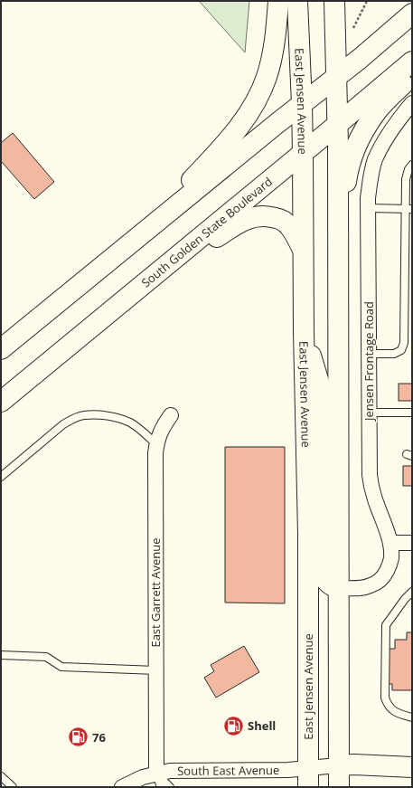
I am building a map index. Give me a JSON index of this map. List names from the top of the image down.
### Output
{
  "streets": {
    "main road": ["East Jensen Avenue", "South Golden State Boulevard"],
    "street": ["Jensen Frontage Road", "East Garrett Avenue", "South East Avenue"]
  },
  "crossings": [
    ["East Jensen Avenue", "South Golden State Boulevard"],
    ["East Jensen Avenue", "South East Avenue"],
    ["East Garrett Avenue", "South East Avenue"]
  ],
  "places": {
    "fuel station": ["Shell", "76"]
  }
}
